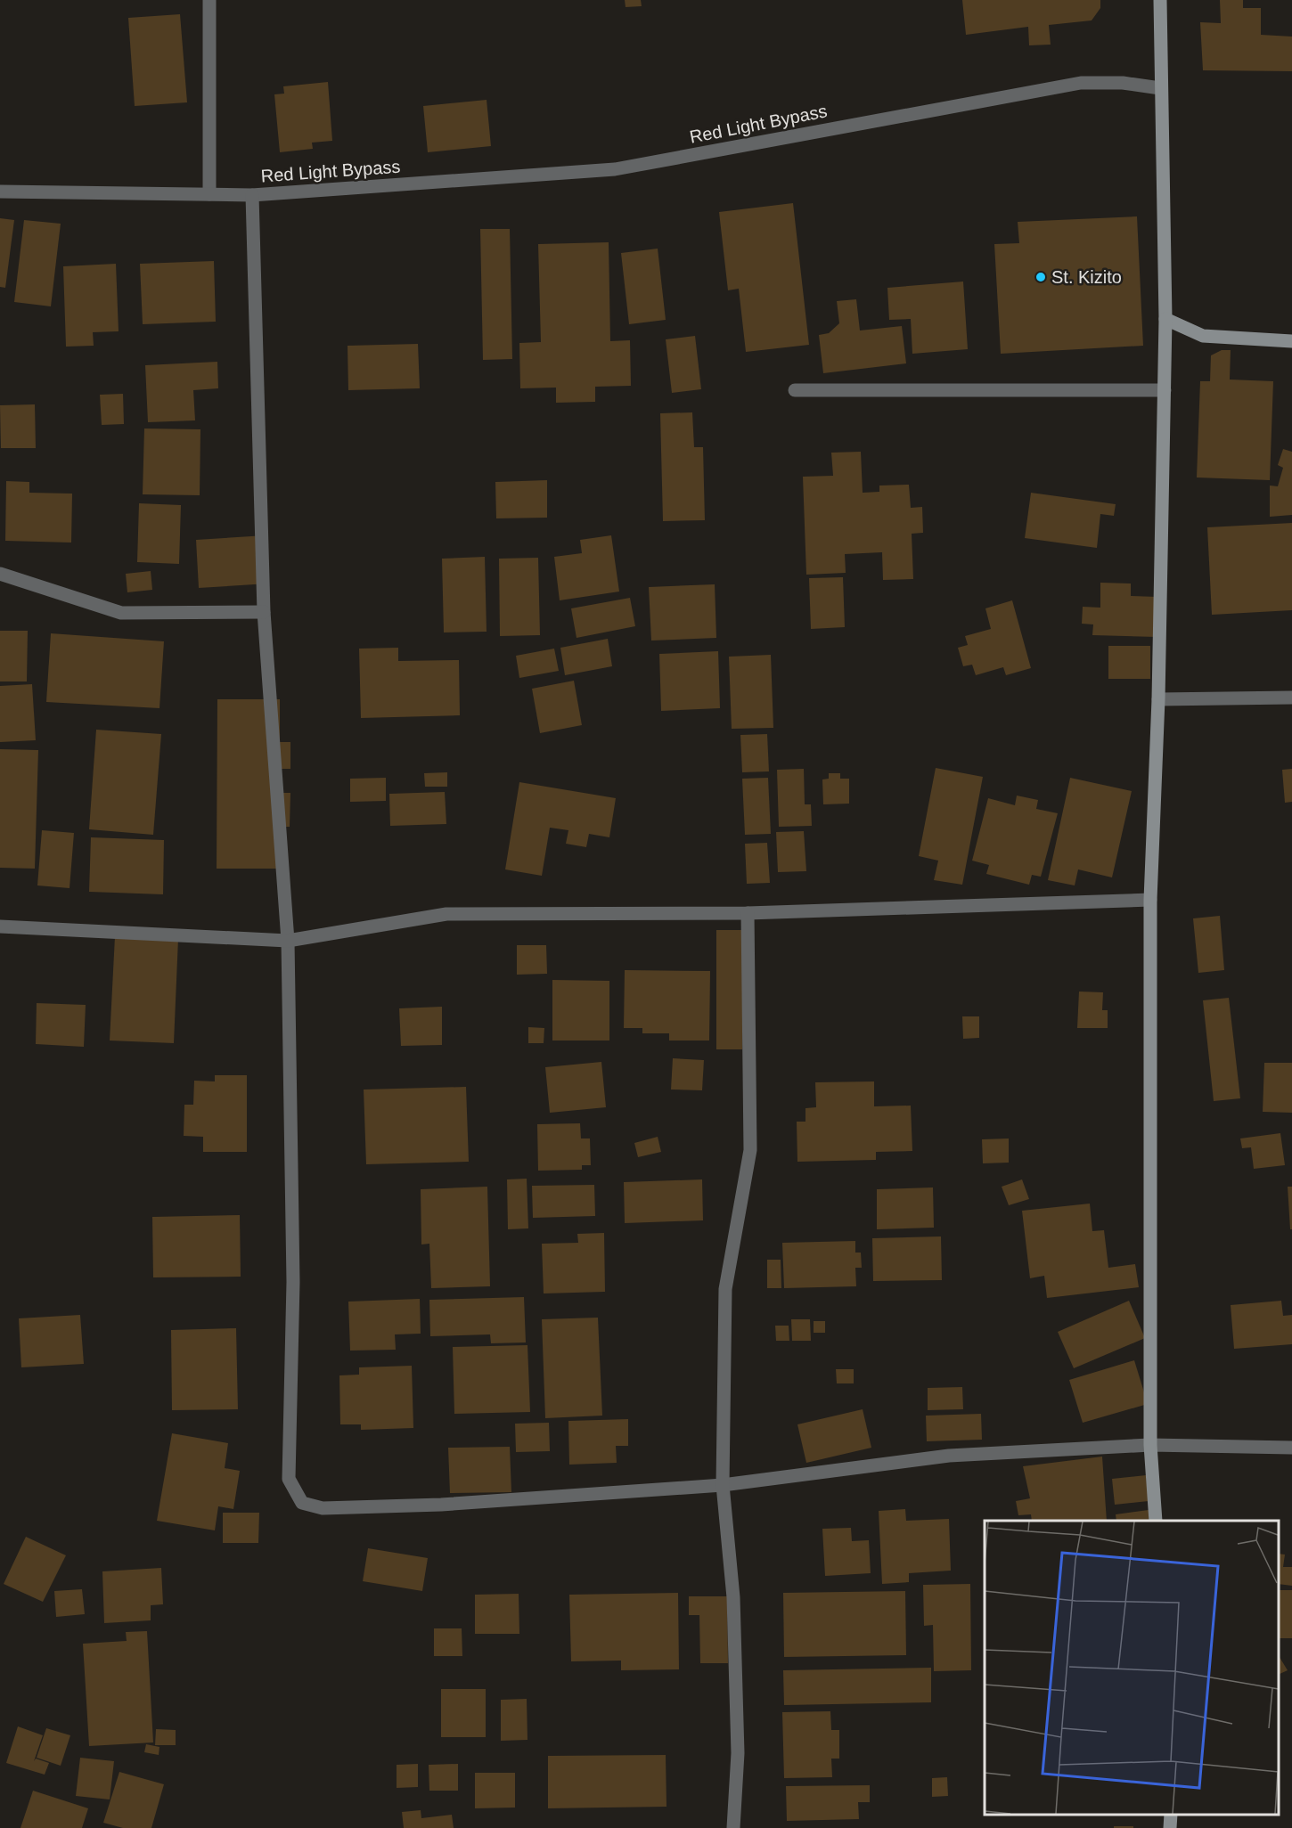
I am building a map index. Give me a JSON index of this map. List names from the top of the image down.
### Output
{
  "streets": {
    "street": ["Red Light Bypass"]
  },
  "places": ["St. Kizito"]
}
